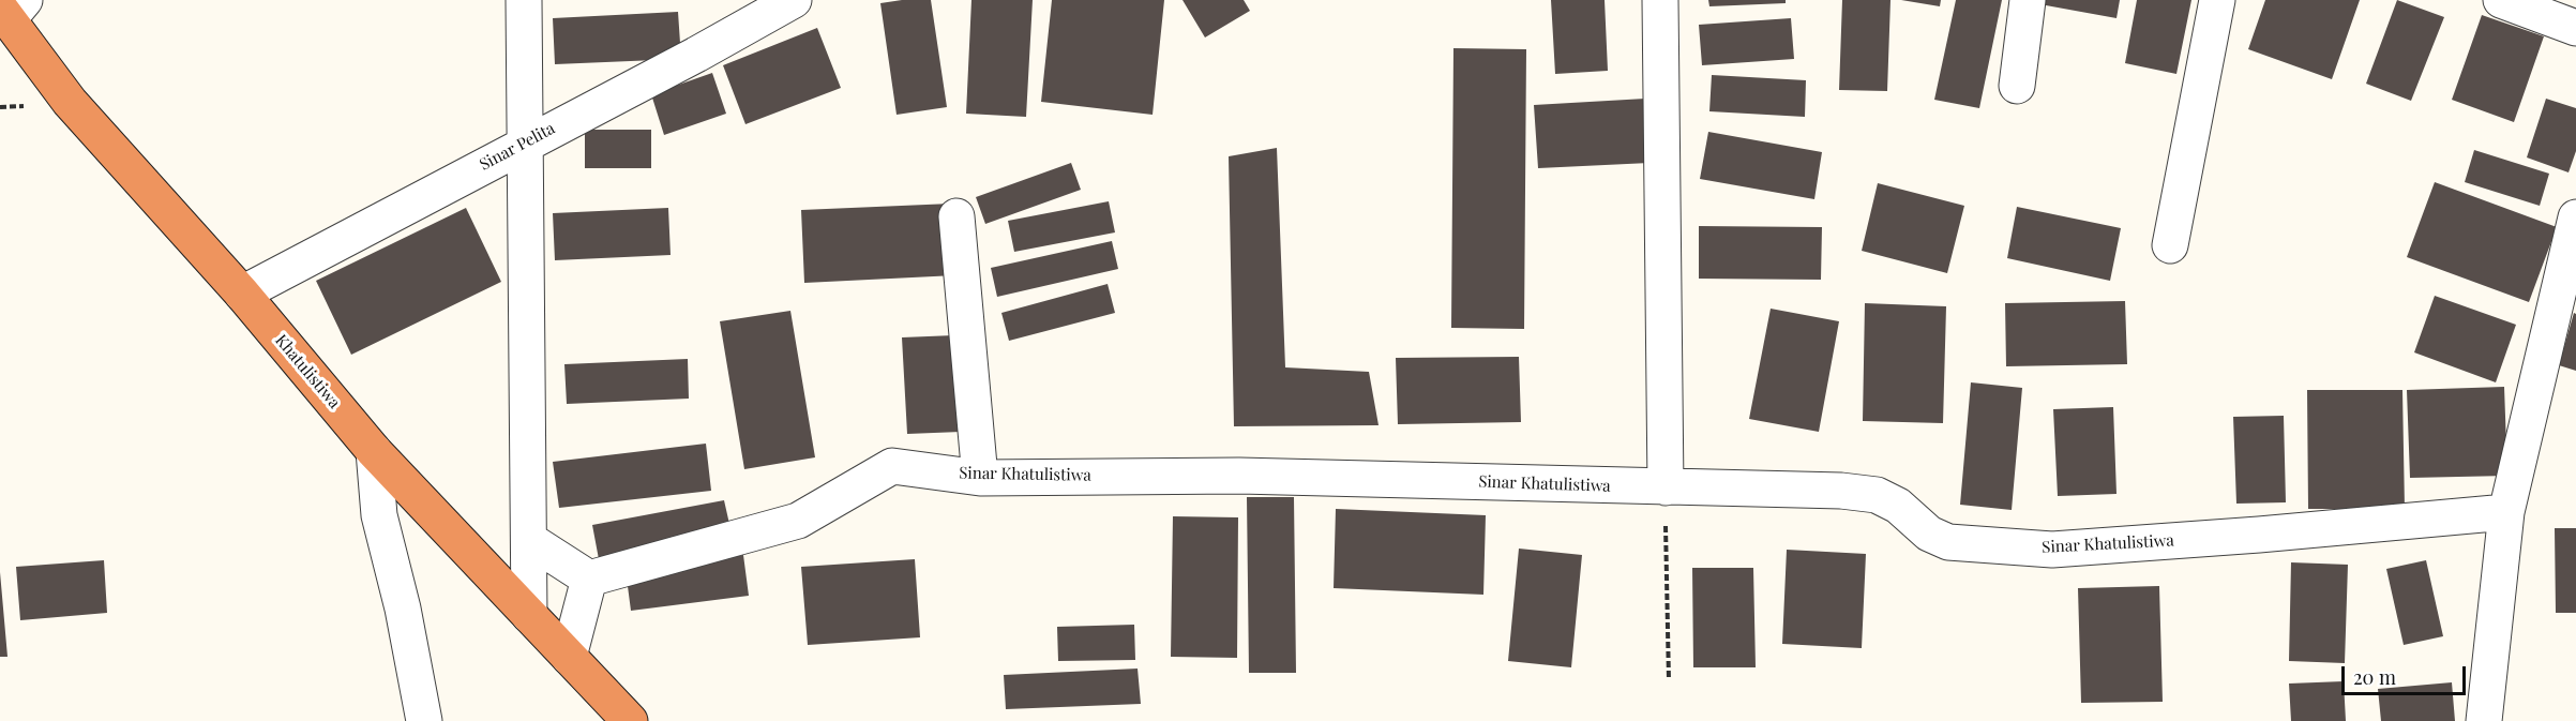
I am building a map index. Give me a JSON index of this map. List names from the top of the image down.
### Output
{
  "streets": {
    "highway": ["Khatulistiwa"],
    "street": ["Sinar Pelita", "Sinar Khatulistiwa"]
  },
  "crossings": [
    ["Sinar Pelita", "Khatulistiwa"]
  ],
  "scale_bar": "20 m"
}
